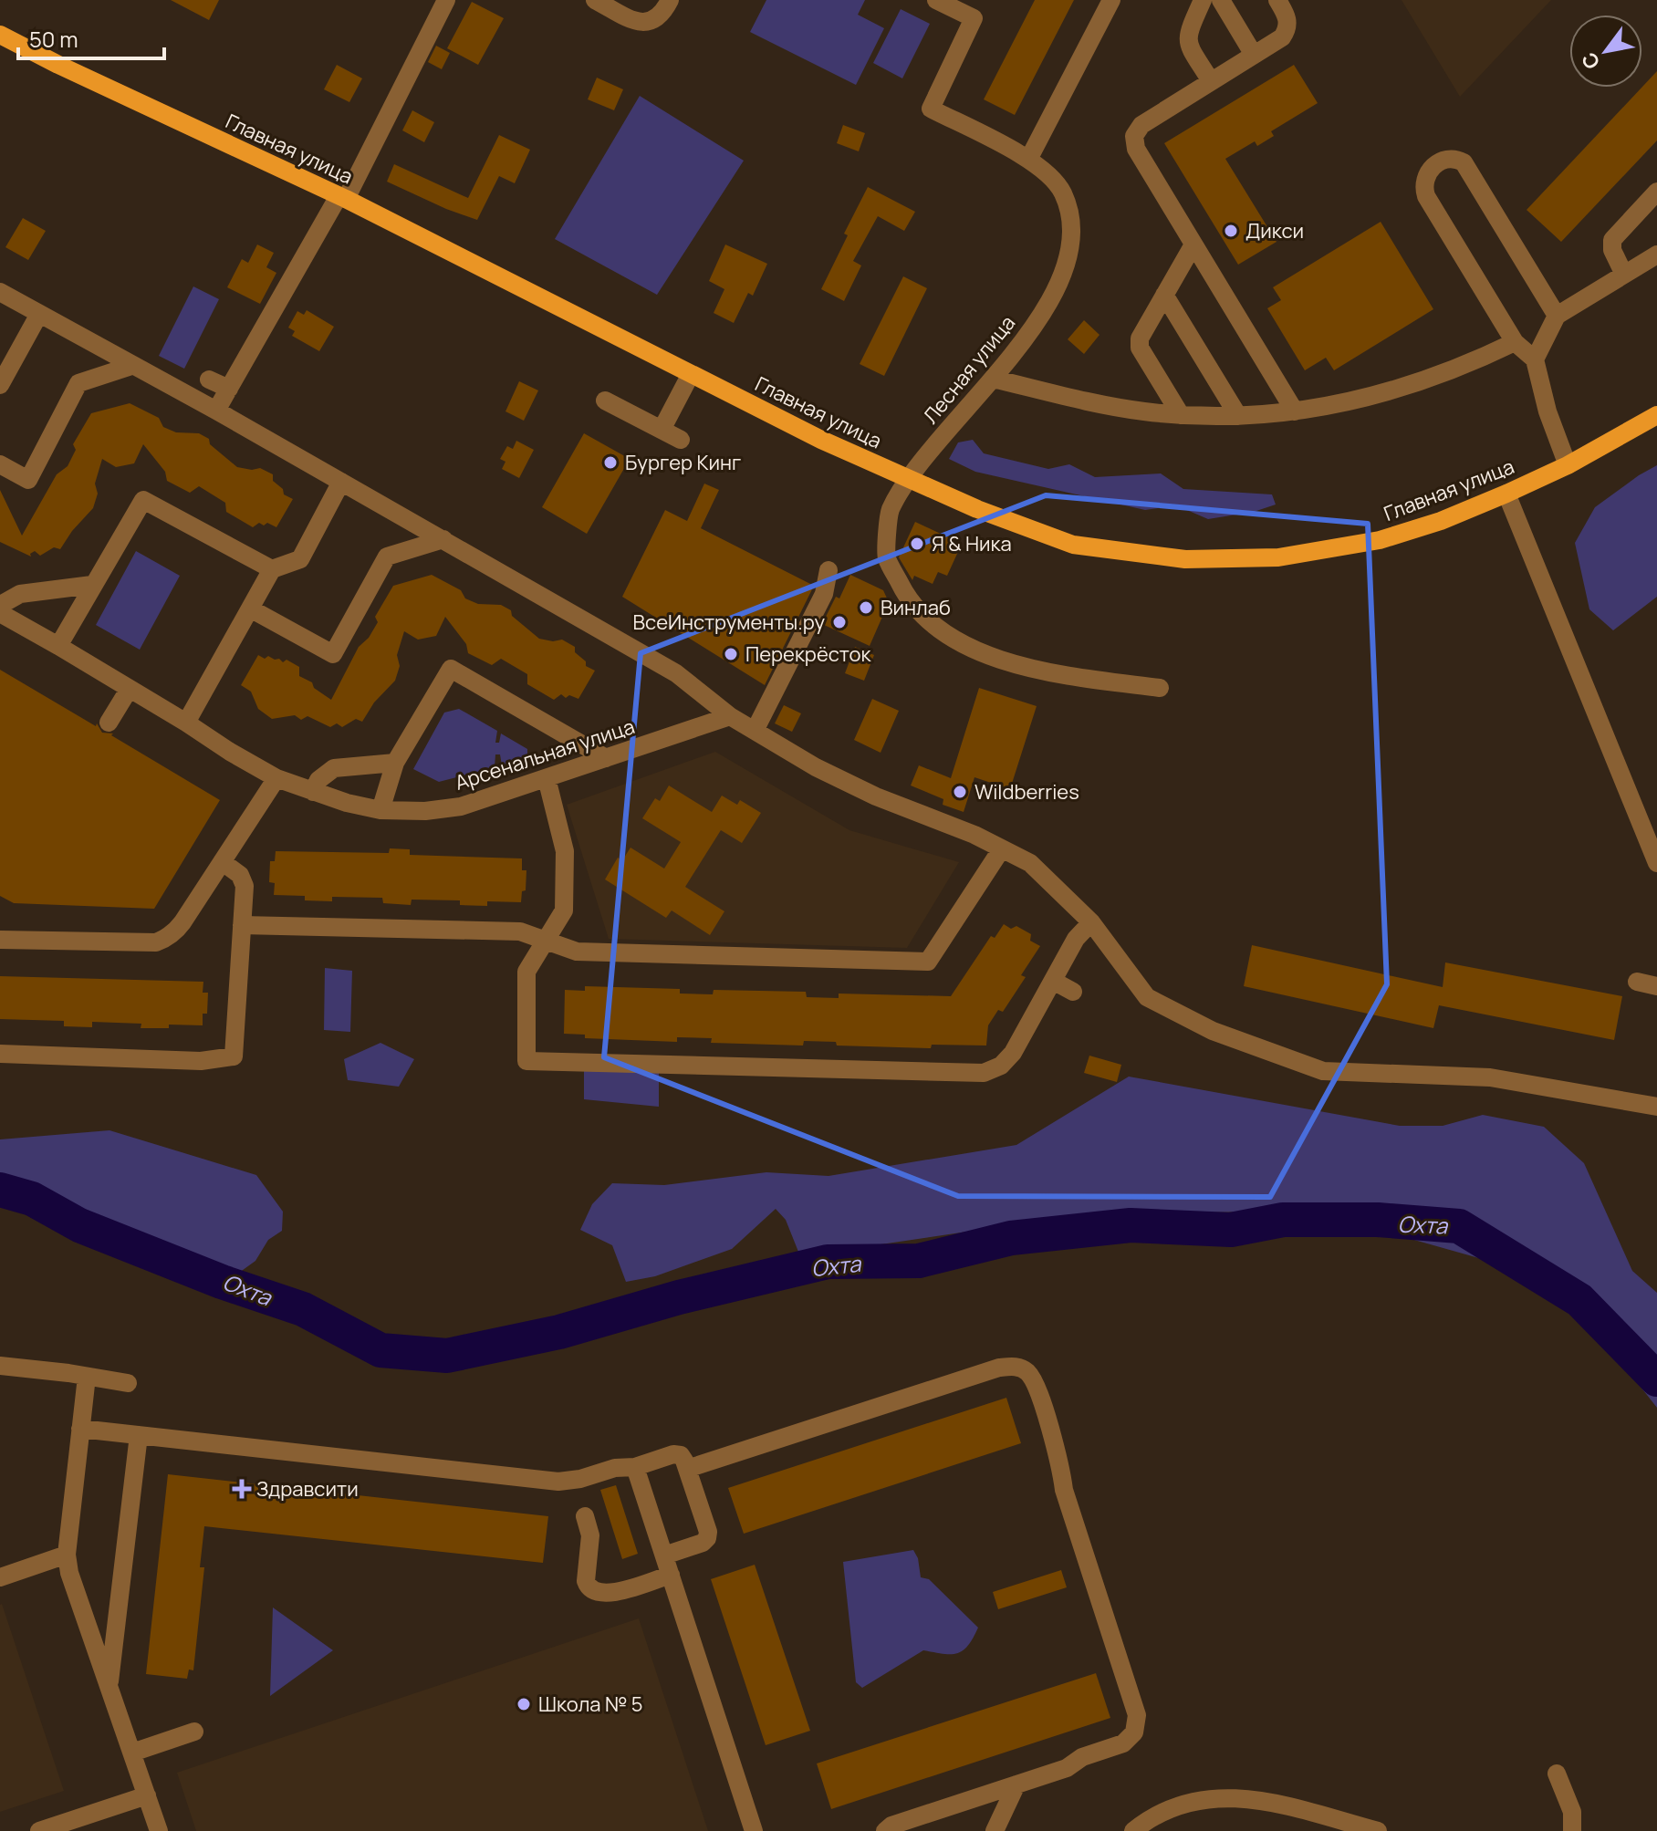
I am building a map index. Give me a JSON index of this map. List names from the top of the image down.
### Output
{
  "streets": {
    "main road": ["Главная улица"],
    "street": ["Лесная улица", "Арсенальная улица"]
  },
  "crossings": [
    ["Главная улица", "Лесная улица"]
  ],
  "water": ["Охта"],
  "places": {
    "other": [
      "Дикси",
      "Бургер Кинг",
      "Я & Ника",
      "Винлаб",
      "ВсеИнструменты.ру",
      "Перекрёсток",
      "Wildberries",
      "Школа № 5"
    ],
    "health": ["Здравсити"]
  },
  "scale_bar": "50 m",
  "north": "bottom left"
}
